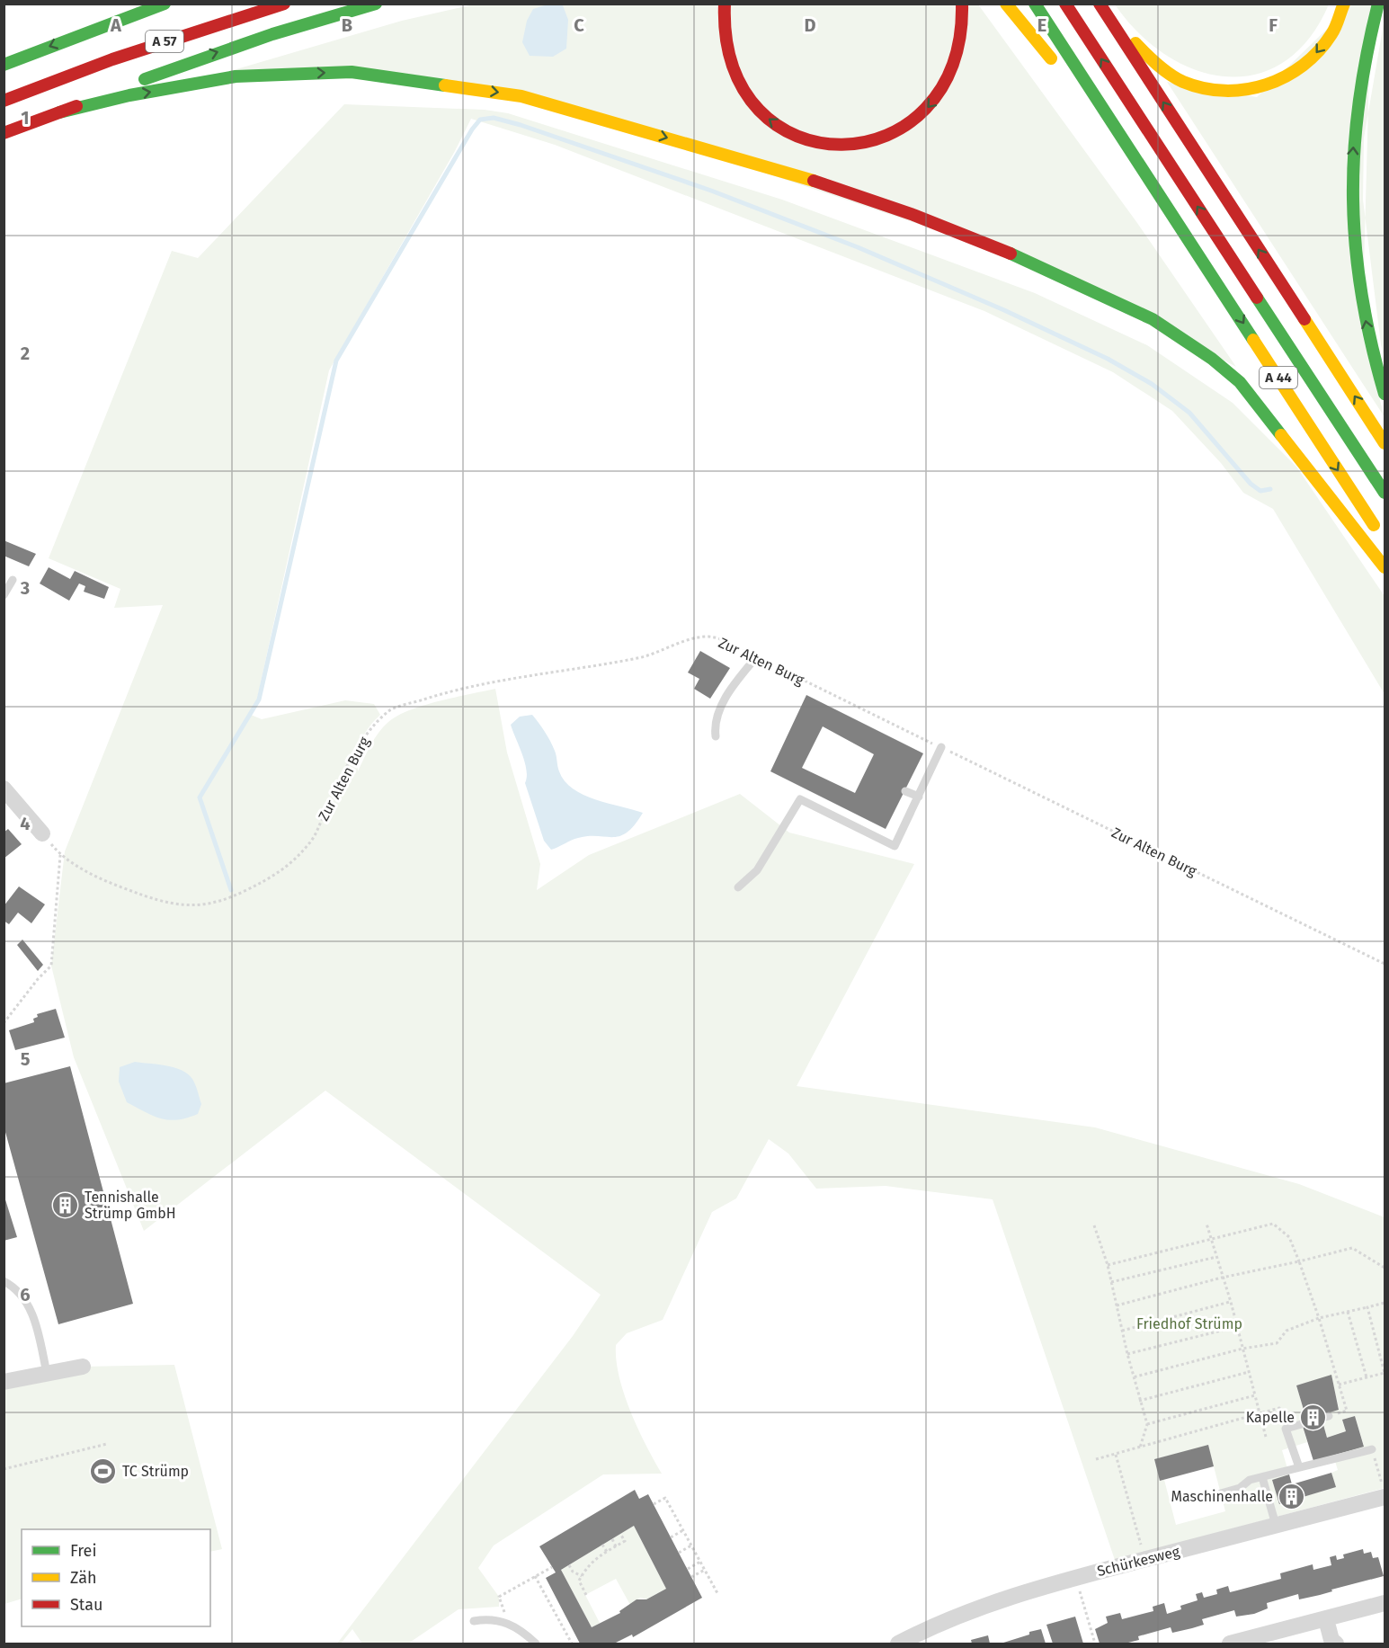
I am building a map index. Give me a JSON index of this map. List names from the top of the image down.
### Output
{
  "streets": {
    "highway": ["A 57", "A 44"],
    "street": ["Schürkesweg"],
    "path": ["Zur Alten Burg"]
  },
  "parks": ["Friedhof Strümp"],
  "places": {
    "building": ["Tennishalle Strümp GmbH", "Kapelle", "Maschinenhalle"],
    "sports": ["TC Strümp"]
  },
  "legend": ["Frei", "Zäh", "Stau"],
  "grid": {
    "columns": [
      "A",
      "B",
      "C",
      "D",
      "E",
      "F"
    ],
    "rows": [
      "1",
      "2",
      "3",
      "4",
      "5",
      "6"
    ]
  }
}
